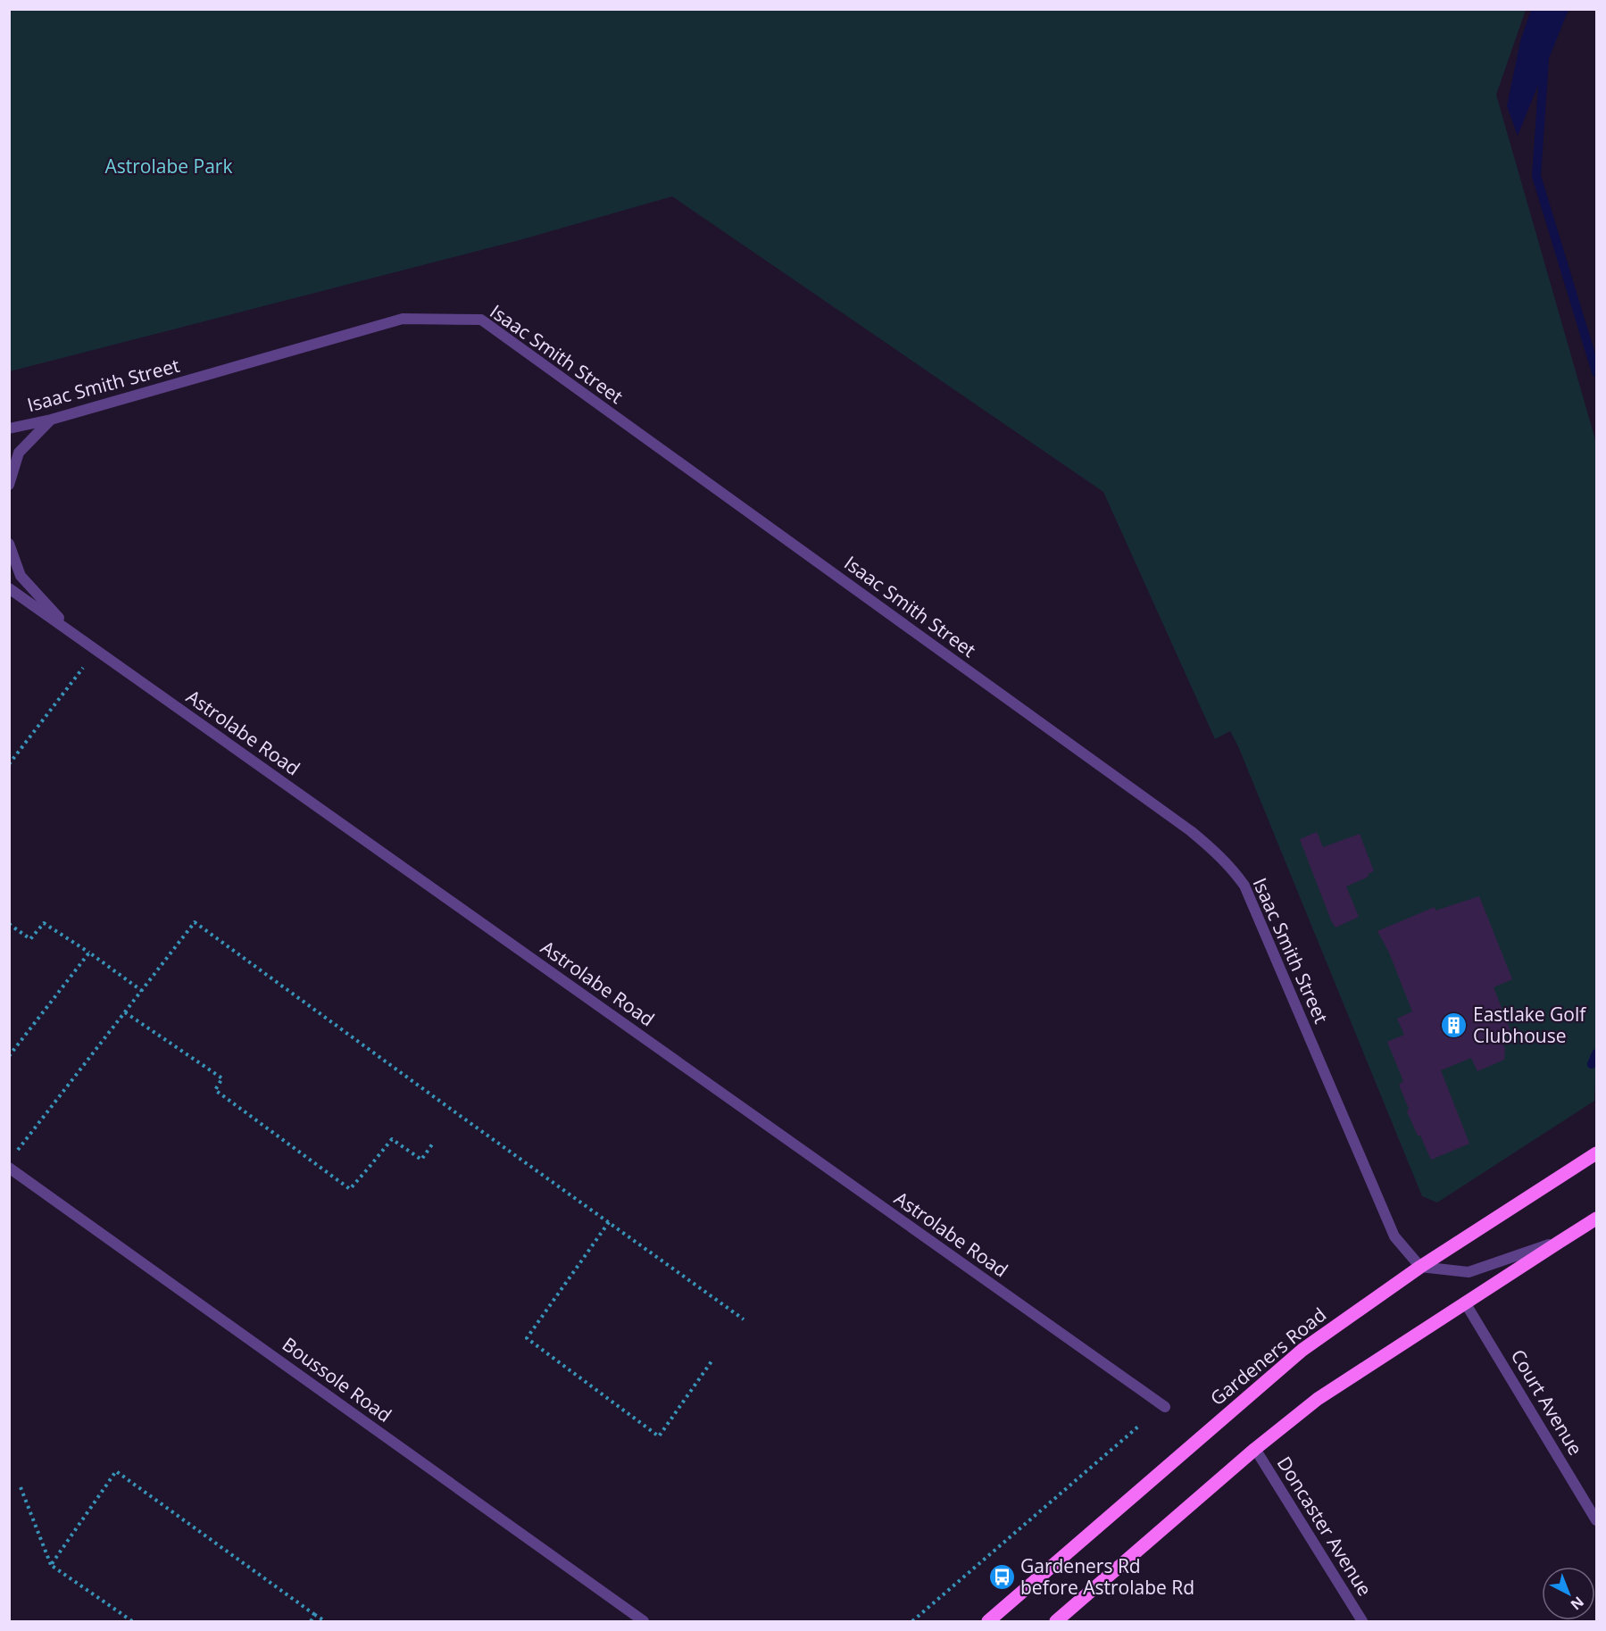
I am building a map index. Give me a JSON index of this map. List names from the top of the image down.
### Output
{
  "streets": {
    "main road": ["Gardeners Road"],
    "street": [
      "Isaac Smith Street",
      "Astrolabe Road",
      "Boussole Road",
      "Court Avenue",
      "Doncaster Avenue"
    ]
  },
  "crossings": [
    ["Isaac Smith Street", "Gardeners Road"]
  ],
  "parks": ["Astrolabe Park"],
  "places": {
    "building": ["Eastlake Golf Clubhouse"],
    "bus stop": ["Gardeners Rd before Astrolabe Rd"]
  },
  "north": "bottom right"
}
